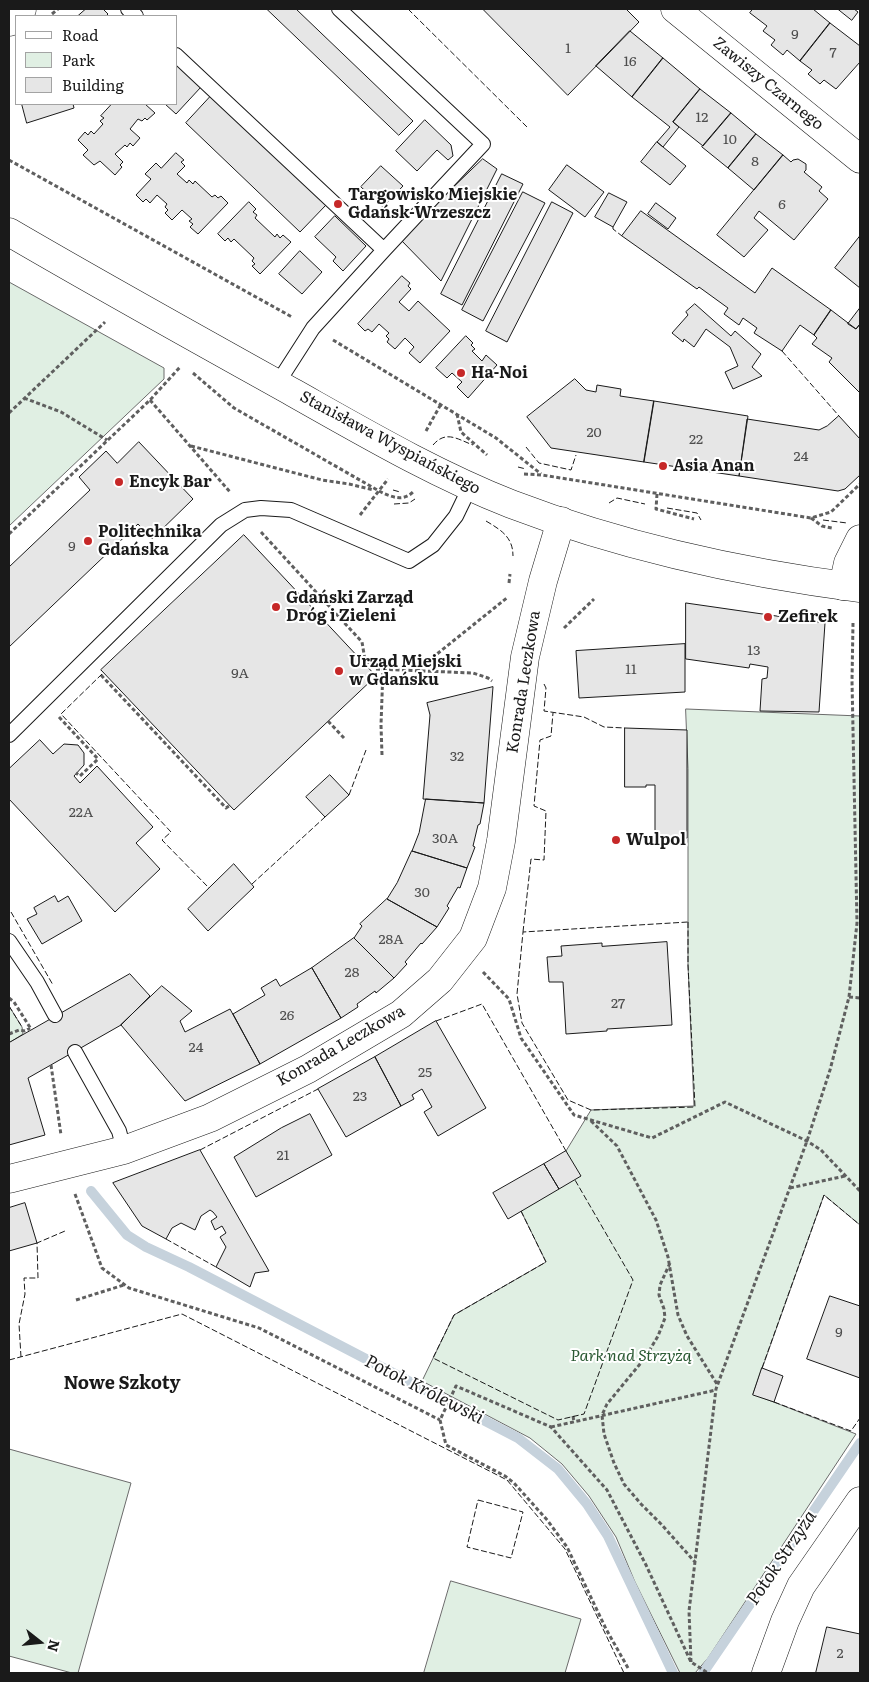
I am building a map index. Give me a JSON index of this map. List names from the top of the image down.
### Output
{
  "streets": {
    "street": ["Zawiszy Czarnego", "Stanisława Wyspiańskiego", "Konrada Leczkowa"]
  },
  "crossings": [
    ["Stanisława Wyspiańskiego", "Konrada Leczkowa"]
  ],
  "districts": ["Nowe Szkoty"],
  "water": ["Potok Królewski", "Potok Strzyża"],
  "parks": ["Park nad Strzyżą"],
  "places": [
    "Targowisko Miejskie Gdańsk-Wrzeszcz",
    "Ha-Noi",
    "Asia Anan",
    "Encyk Bar",
    "Politechnika Gdańska",
    "Gdański Zarząd Dróg i Zieleni",
    "Zefirek",
    "Urząd Miejski w Gdańsku",
    "Wulpol"
  ],
  "house_numbers": [
    "9",
    "1",
    "7",
    "16",
    "12",
    "10",
    "8",
    "6",
    "20",
    "22",
    "24",
    "9",
    "13",
    "11",
    "9A",
    "32",
    "22A",
    "30A",
    "30",
    "28A",
    "28",
    "27",
    "26",
    "24",
    "25",
    "23",
    "21",
    "9",
    "2"
  ],
  "legend": ["Road", "Park", "Building"],
  "north": "right"
}
